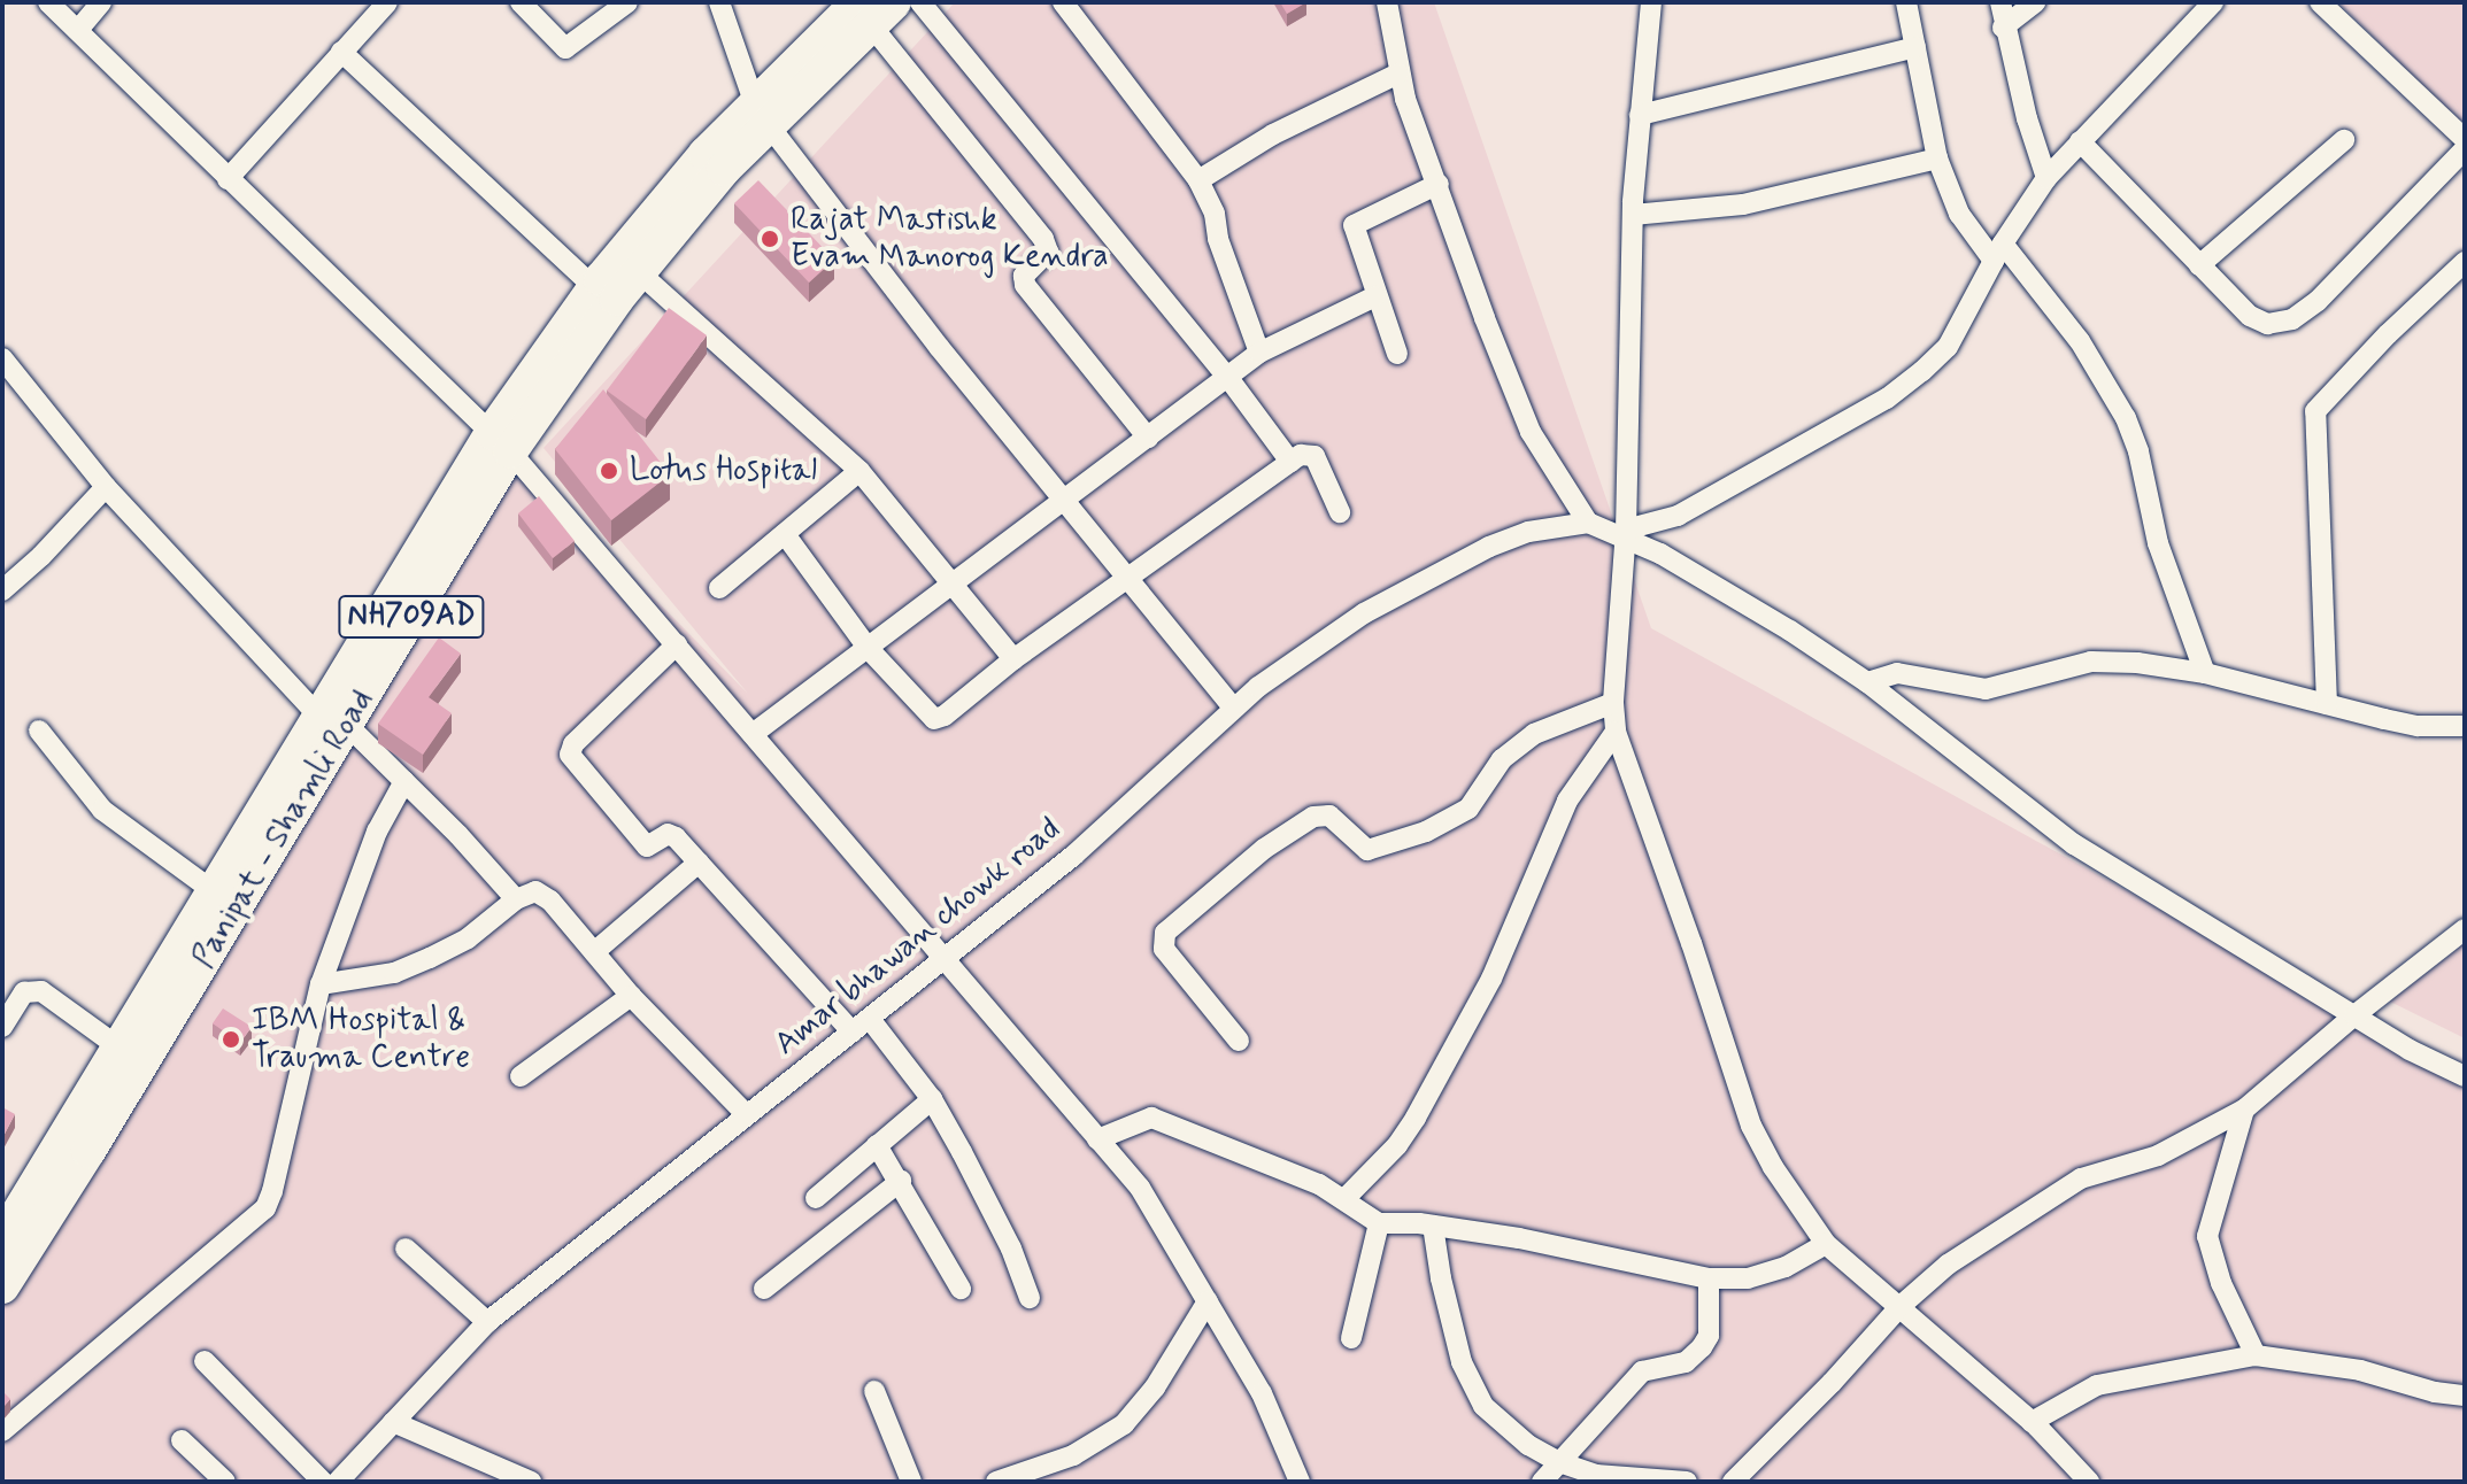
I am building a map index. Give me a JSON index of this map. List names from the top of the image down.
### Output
{
  "streets": {
    "highway": ["NH709AD", "Panipat - Shamli Road"],
    "street": ["Amar bhawan chowk road"]
  },
  "places": ["Rajat Mastishk Evam Manorog Kendra", "Lotus Hospital", "IBM Hospital & Trauma Centre"]
}
